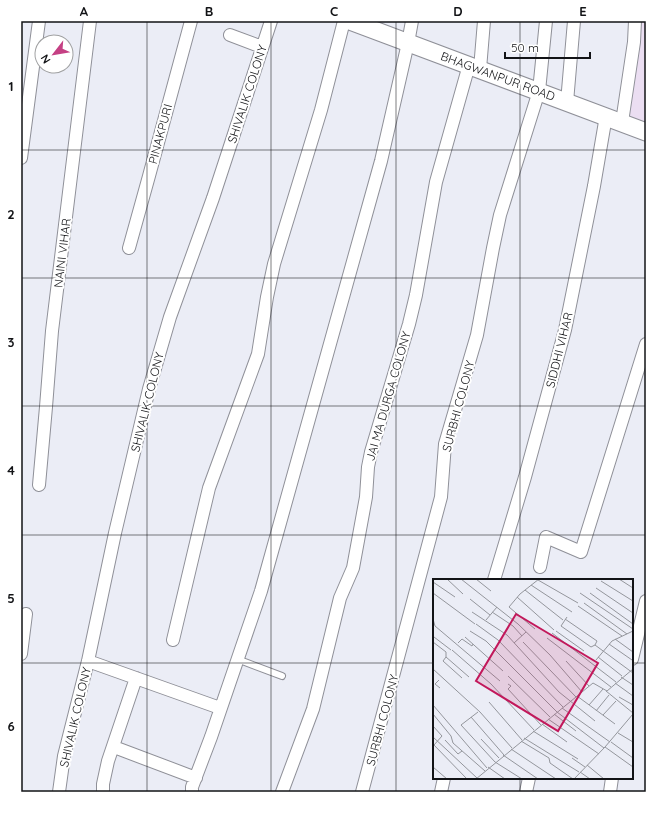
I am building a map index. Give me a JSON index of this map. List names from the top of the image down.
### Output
{
  "streets": {
    "street": [
      "BHAGWANPUR ROAD",
      "SHIVALIK COLONY",
      "PINAKPURI",
      "NAINI VIHAR",
      "SIDDHI VIHAR",
      "JAI MA DURGA COLONY",
      "SURBHI COLONY"
    ]
  },
  "crossings": [
    ["BHAGWANPUR ROAD", "SIDDHI VIHAR"],
    ["BHAGWANPUR ROAD", "JAI MA DURGA COLONY"],
    ["BHAGWANPUR ROAD", "SURBHI COLONY"]
  ],
  "scale_bar": "50 m",
  "north": "bottom left",
  "grid": {
    "columns": [
      "A",
      "B",
      "C",
      "D",
      "E"
    ],
    "rows": [
      "1",
      "2",
      "3",
      "4",
      "5",
      "6"
    ]
  }
}
